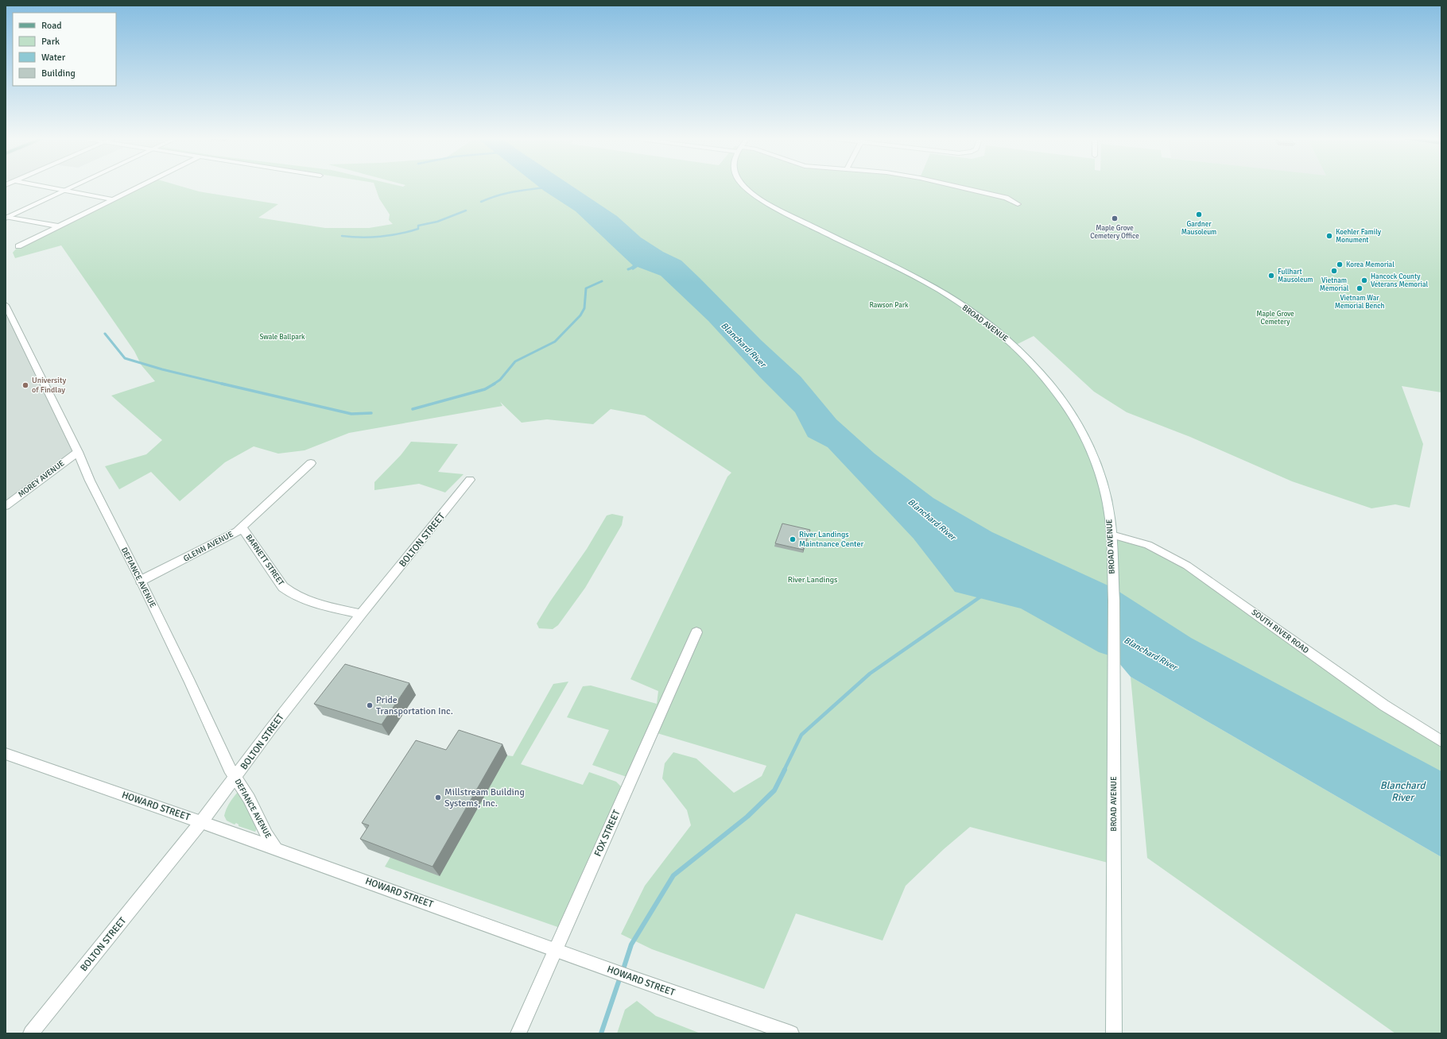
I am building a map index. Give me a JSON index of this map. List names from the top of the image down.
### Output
{
  "streets": {
    "street": [
      "BROAD AVENUE",
      "MOREY AVENUE",
      "BOLTON STREET",
      "GLENN AVENUE",
      "BARNETT STREET",
      "DEFIANCE AVENUE",
      "SOUTH RIVER ROAD",
      "HOWARD STREET",
      "FOX STREET"
    ]
  },
  "crossings": [
    ["BROAD AVENUE", "SOUTH RIVER ROAD"],
    ["MOREY AVENUE", "DEFIANCE AVENUE"],
    ["BOLTON STREET", "BARNETT STREET"],
    ["BOLTON STREET", "DEFIANCE AVENUE"],
    ["BOLTON STREET", "HOWARD STREET"],
    ["GLENN AVENUE", "BARNETT STREET"],
    ["GLENN AVENUE", "DEFIANCE AVENUE"],
    ["DEFIANCE AVENUE", "HOWARD STREET"],
    ["HOWARD STREET", "FOX STREET"]
  ],
  "water": ["Blanchard River"],
  "parks": [
    "Rawson Park",
    "Maple Grove Cemetery",
    "Swale Ballpark",
    "River Landings"
  ],
  "places": [
    "Gardner Mausoleum",
    "Maple Grove Cemetery Office",
    "Koehler Family Monument",
    "Korea Memorial",
    "Vietnam Memorial",
    "Fullhart Mausoleum",
    "Hancock County Veterans Memorial",
    "Vietnam War Memorial Bench",
    "University of Findlay",
    "River Landings Maintnance Center",
    "Pride Transportation Inc.",
    "Millstream Building Systems, Inc."
  ],
  "legend": [
    "Road",
    "Park",
    "Water",
    "Building"
  ]
}
